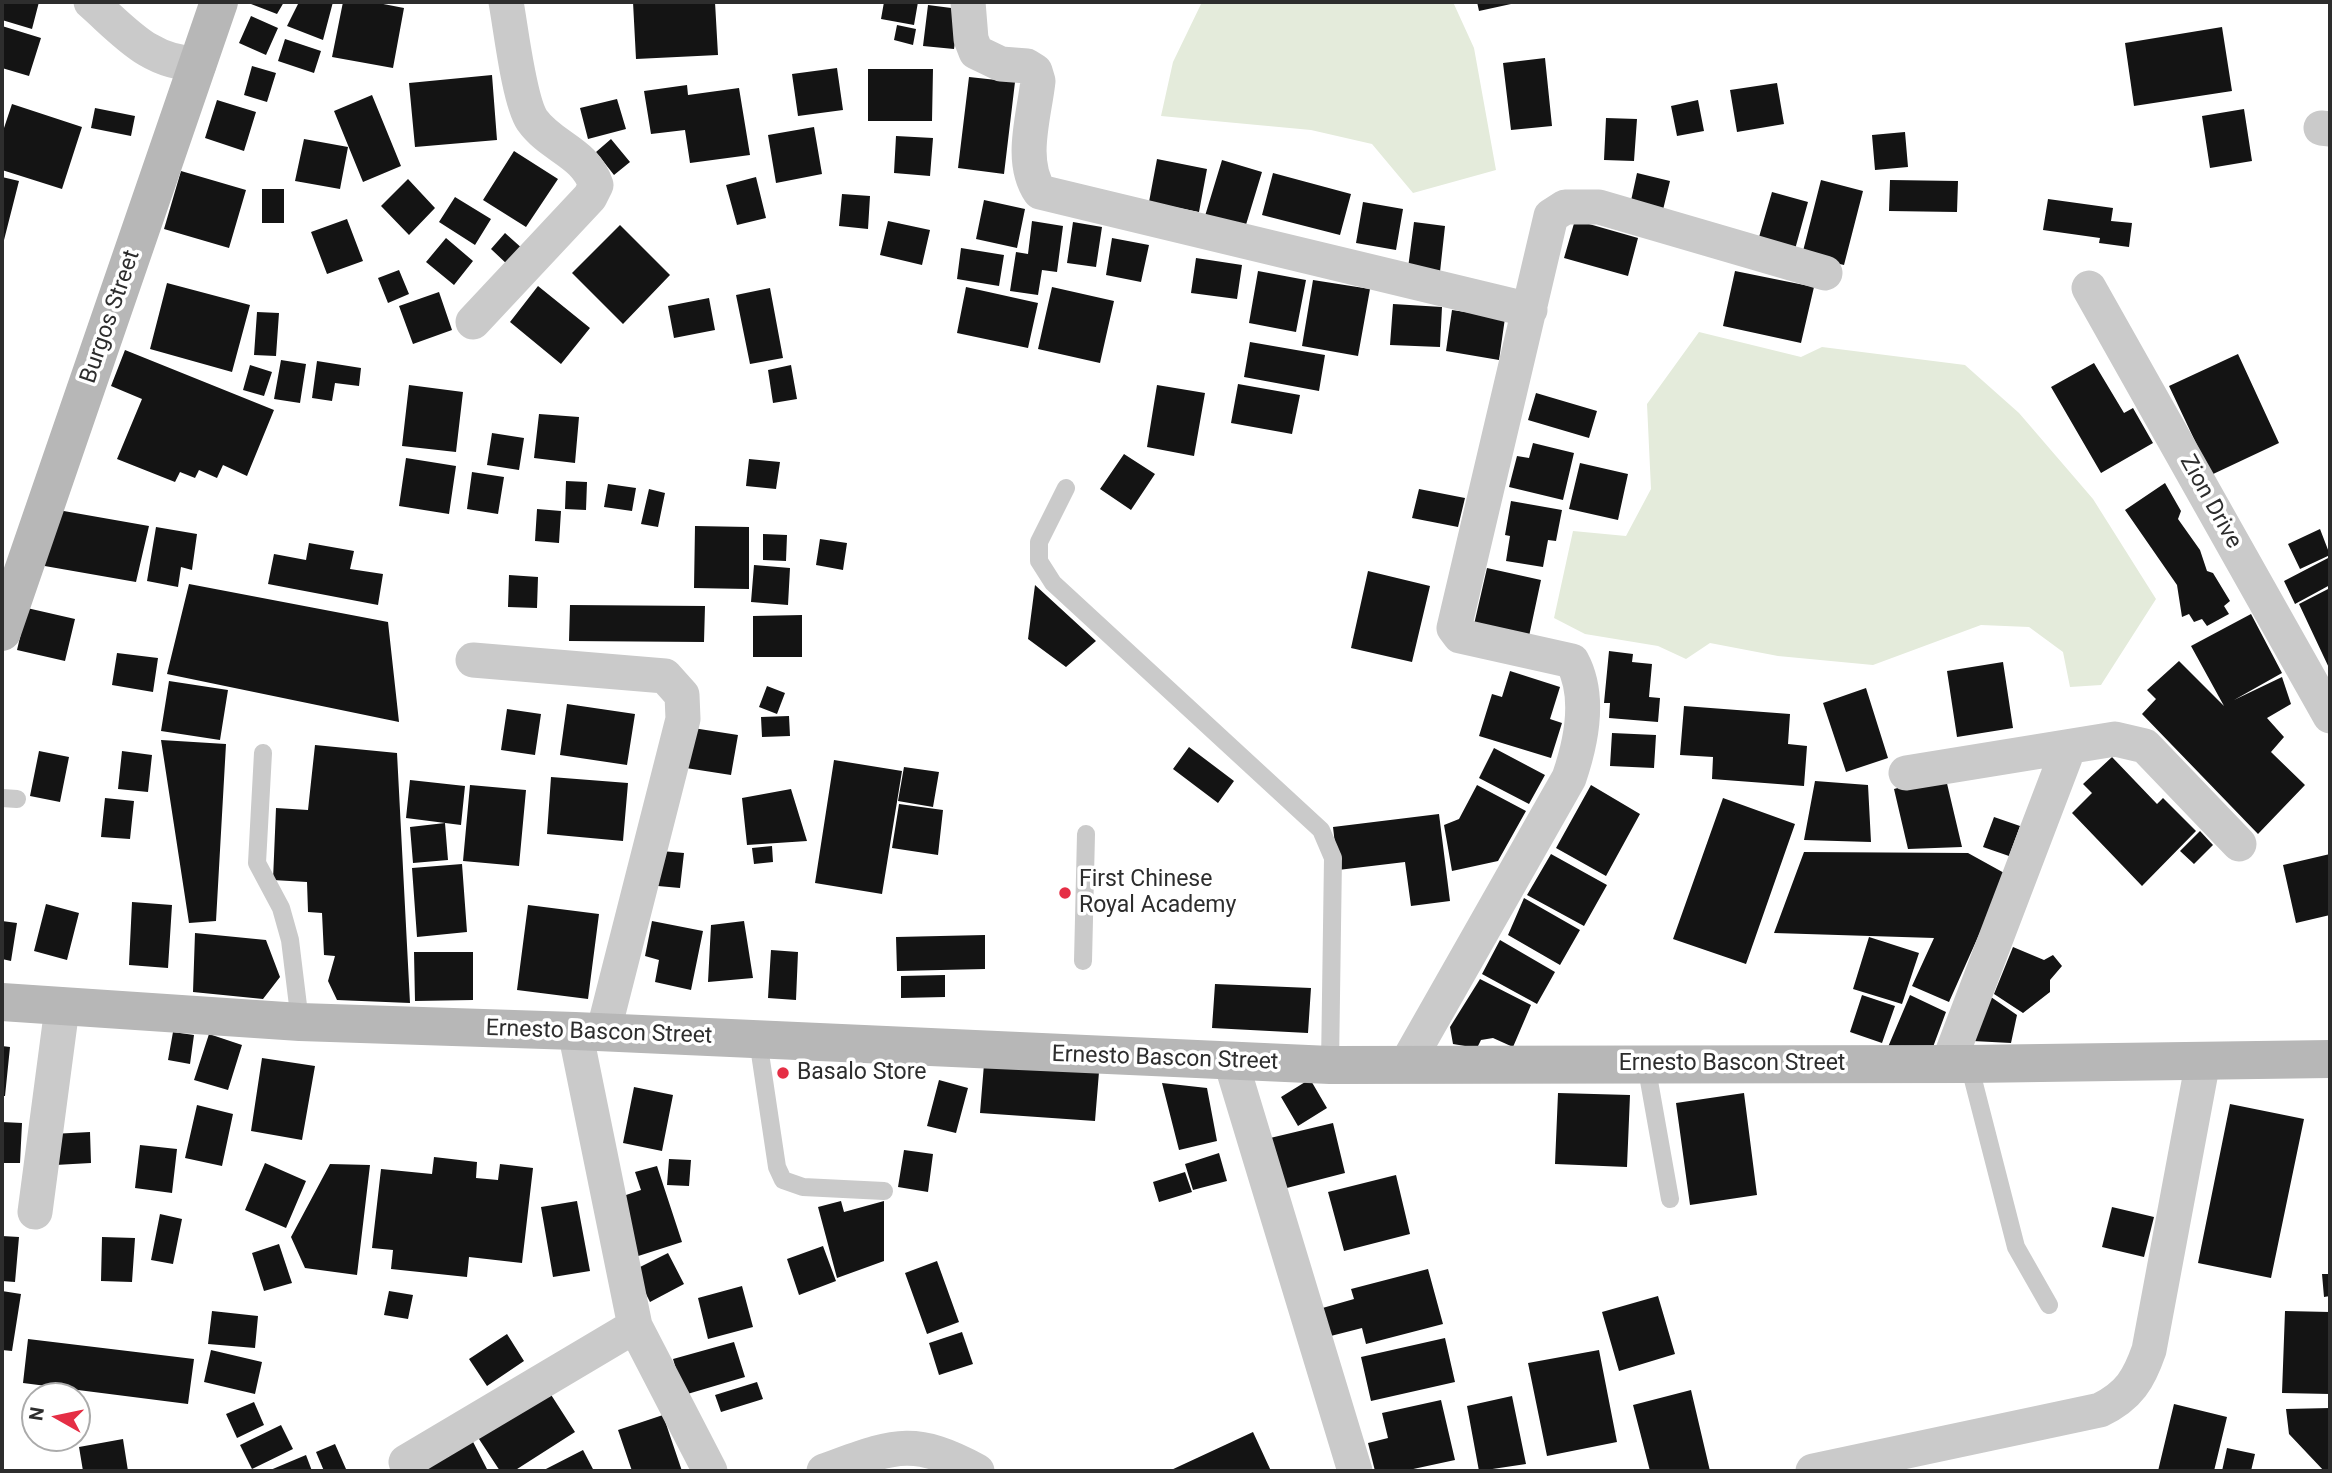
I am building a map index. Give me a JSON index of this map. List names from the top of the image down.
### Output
{
  "streets": {
    "street": ["Burgos Street", "Zion Drive", "Ernesto Bascon Street"]
  },
  "places": ["First Chinese Royal Academy", "Basalo Store"],
  "north": "left"
}
